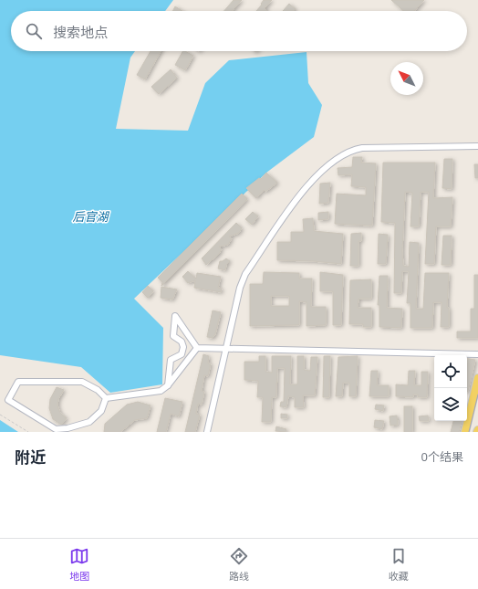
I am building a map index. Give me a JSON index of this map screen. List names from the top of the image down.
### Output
{
  "water": ["后官湖"],
  "north": "top left",
  "page": {
    "search": "搜索地点",
    "heading": ["附近", "0个结果"],
    "nav": ["地图", "路线", "收藏"]
  }
}
